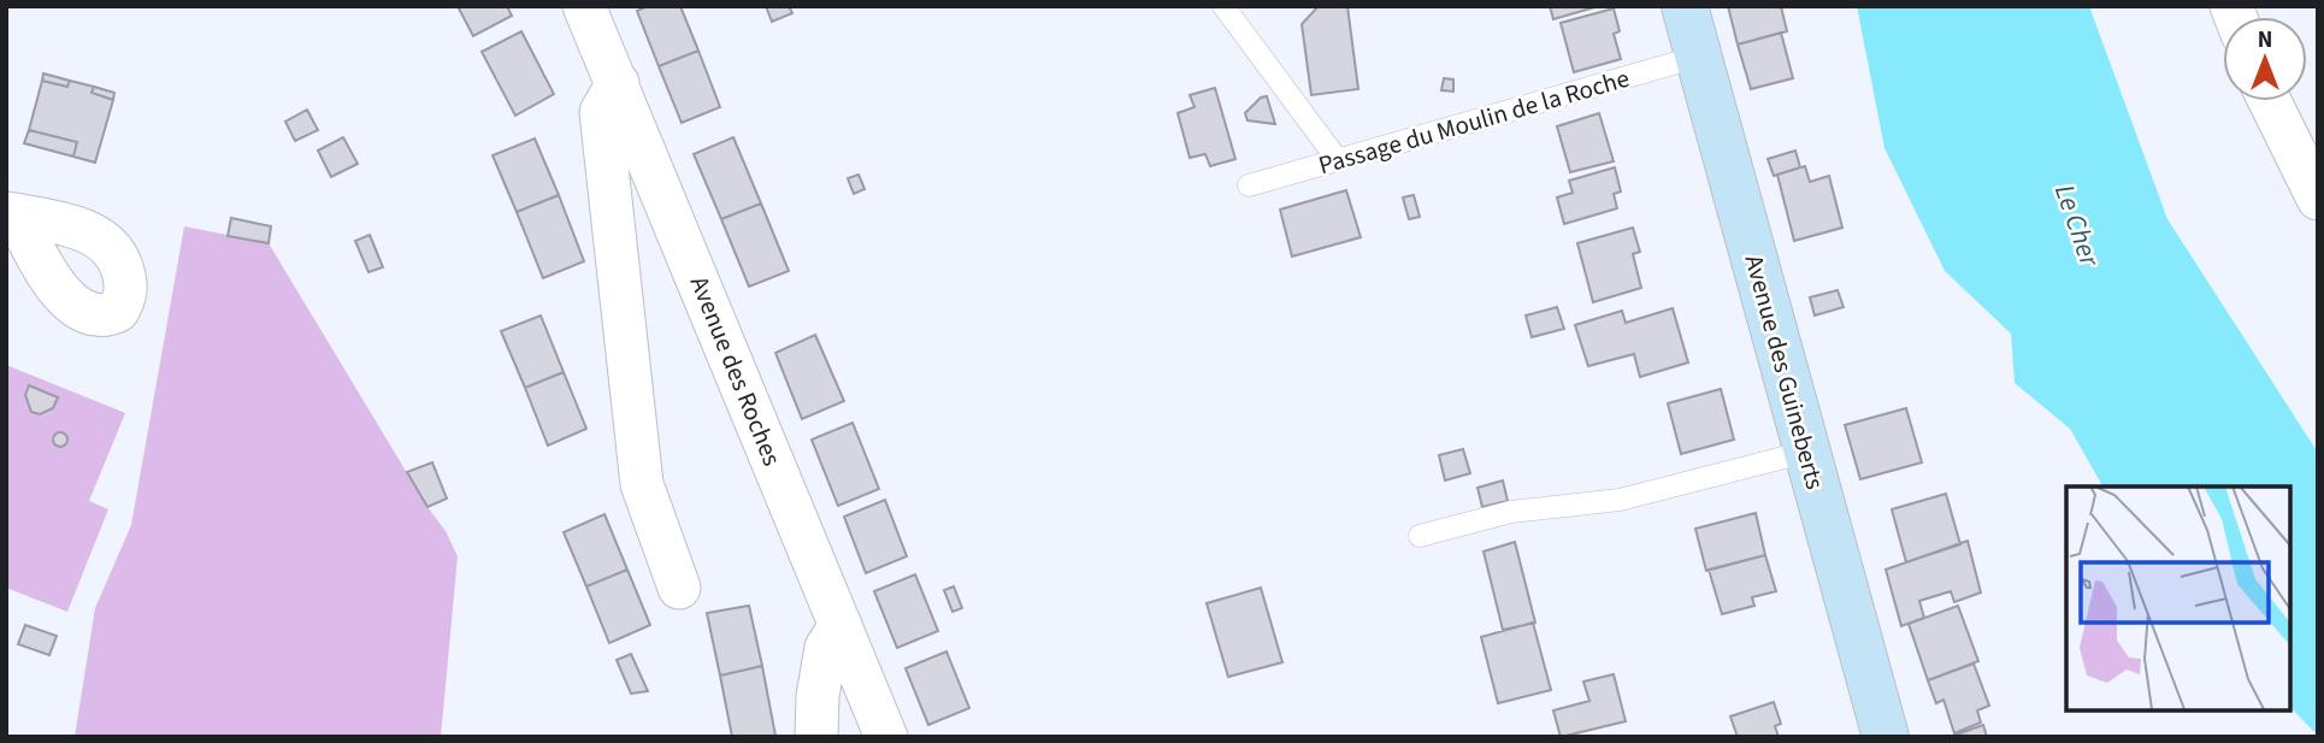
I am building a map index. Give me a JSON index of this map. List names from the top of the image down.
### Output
{
  "streets": {
    "street": ["Avenue des Roches", "Avenue des Guineberts"],
    "lane": ["Passage du Moulin de la Roche"]
  },
  "crossings": [
    ["Passage du Moulin de la Roche", "Avenue des Guineberts"]
  ],
  "water": ["Le Cher"],
  "north": "top"
}
